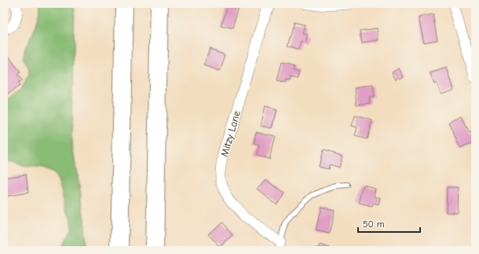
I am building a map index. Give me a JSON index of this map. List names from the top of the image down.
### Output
{
  "streets": {
    "street": ["Mitzy Lane"]
  },
  "scale_bar": "50 m"
}
